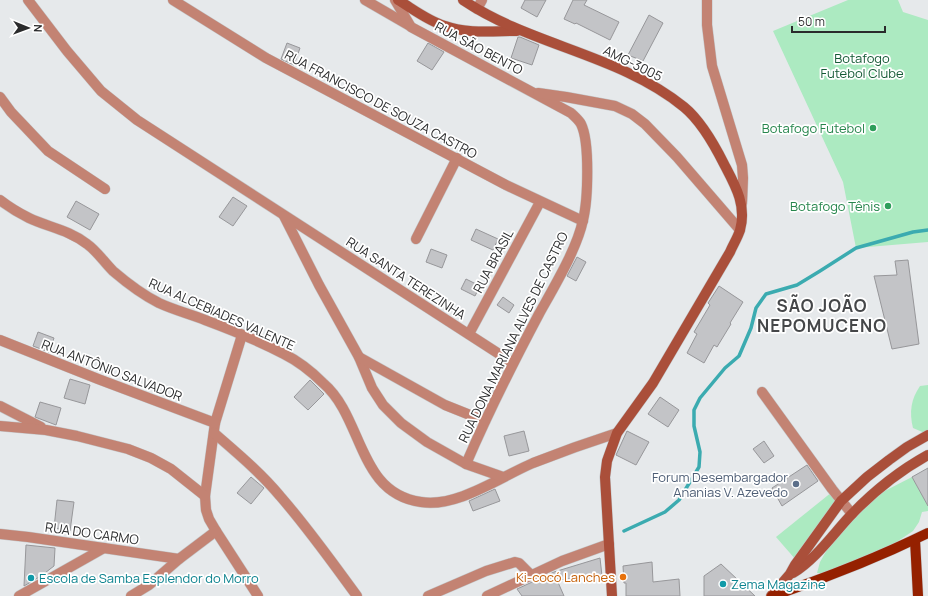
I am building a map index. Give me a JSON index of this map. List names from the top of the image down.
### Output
{
  "streets": {
    "main road": ["AMG-3005"],
    "street": [
      "RUA SÃO BENTO",
      "RUA FRANCISCO DE SOUZA CASTRO",
      "RUA BRASIL",
      "RUA SANTA TEREZINHA",
      "RUA ALCEBIADES VALENTE",
      "RUA DONA MARIANA ALVES DE CASTRO",
      "RUA ANTÔNIO SALVADOR",
      "RUA DO CARMO"
    ]
  },
  "crossings": [
    ["RUA SÃO BENTO", "RUA FRANCISCO DE SOUZA CASTRO"],
    ["RUA SÃO BENTO", "RUA DONA MARIANA ALVES DE CASTRO"],
    ["AMG-3005", "RUA ALCEBIADES VALENTE"],
    ["RUA FRANCISCO DE SOUZA CASTRO", "RUA BRASIL"],
    ["RUA FRANCISCO DE SOUZA CASTRO", "RUA DONA MARIANA ALVES DE CASTRO"],
    ["RUA BRASIL", "RUA SANTA TEREZINHA"],
    ["RUA SANTA TEREZINHA", "RUA DONA MARIANA ALVES DE CASTRO"]
  ],
  "districts": ["SÃO JOÃO NEPOMUCENO"],
  "parks": ["Botafogo Futebol Clube"],
  "places": [
    "Botafogo Futebol",
    "Botafogo Tênis",
    "Forum Desembargador Ananias V. Azevedo",
    "Ki-cocó Lanches",
    "Escola de Samba Esplendor do Morro",
    "Zema Magazine"
  ],
  "scale_bar": "50 m",
  "north": "right"
}
